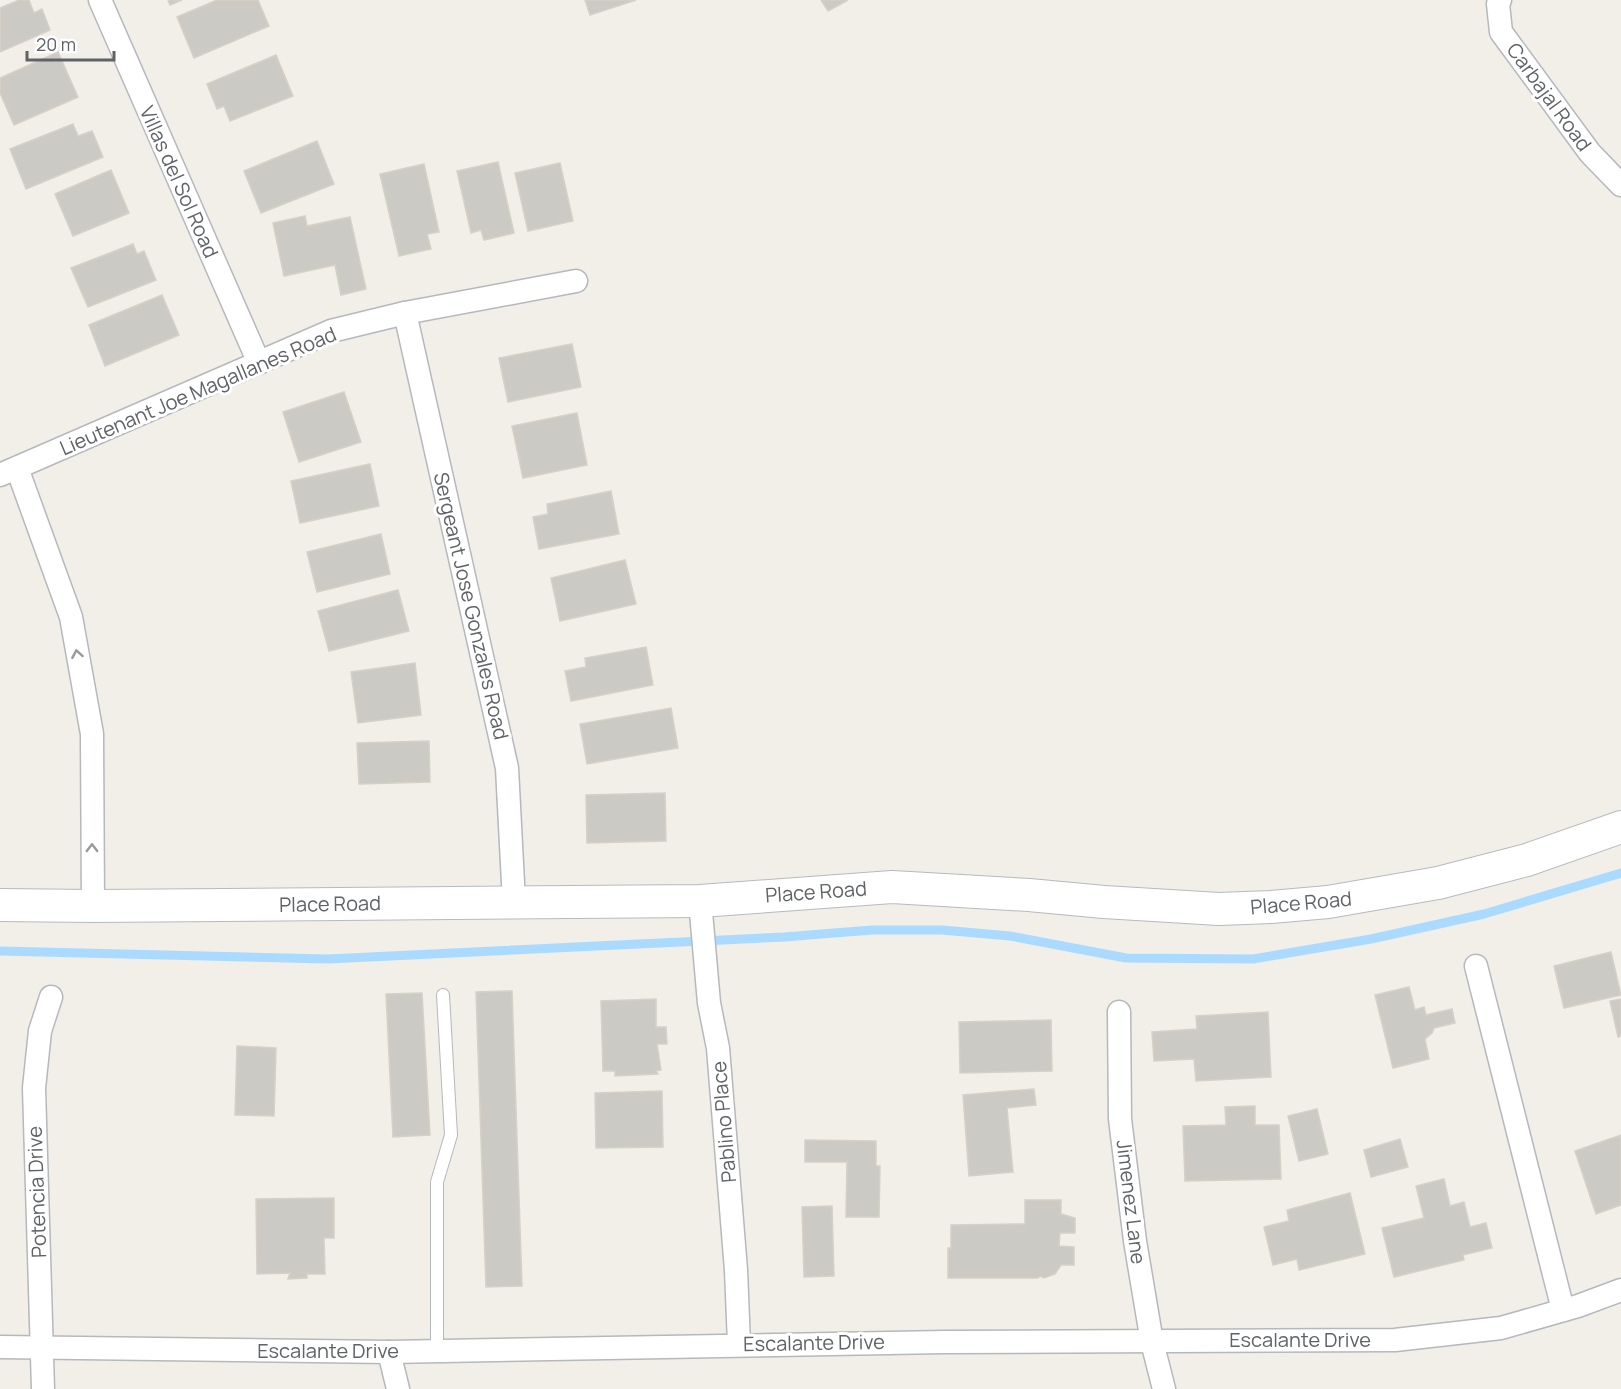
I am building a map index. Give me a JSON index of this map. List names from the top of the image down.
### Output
{
  "streets": {
    "street": [
      "Carbajal Road",
      "Villas del Sol Road",
      "Lieutenant Joe Magallanes Road",
      "Sergeant Jose Gonzales Road",
      "Place Road",
      "Pablino Place",
      "Potencia Drive",
      "Jimenez Lane",
      "Escalante Drive"
    ]
  },
  "crossings": [
    ["Villas del Sol Road", "Lieutenant Joe Magallanes Road"],
    ["Lieutenant Joe Magallanes Road", "Sergeant Jose Gonzales Road"],
    ["Sergeant Jose Gonzales Road", "Place Road"],
    ["Place Road", "Pablino Place"],
    ["Pablino Place", "Escalante Drive"],
    ["Potencia Drive", "Escalante Drive"],
    ["Jimenez Lane", "Escalante Drive"]
  ],
  "scale_bar": "20 m"
}
